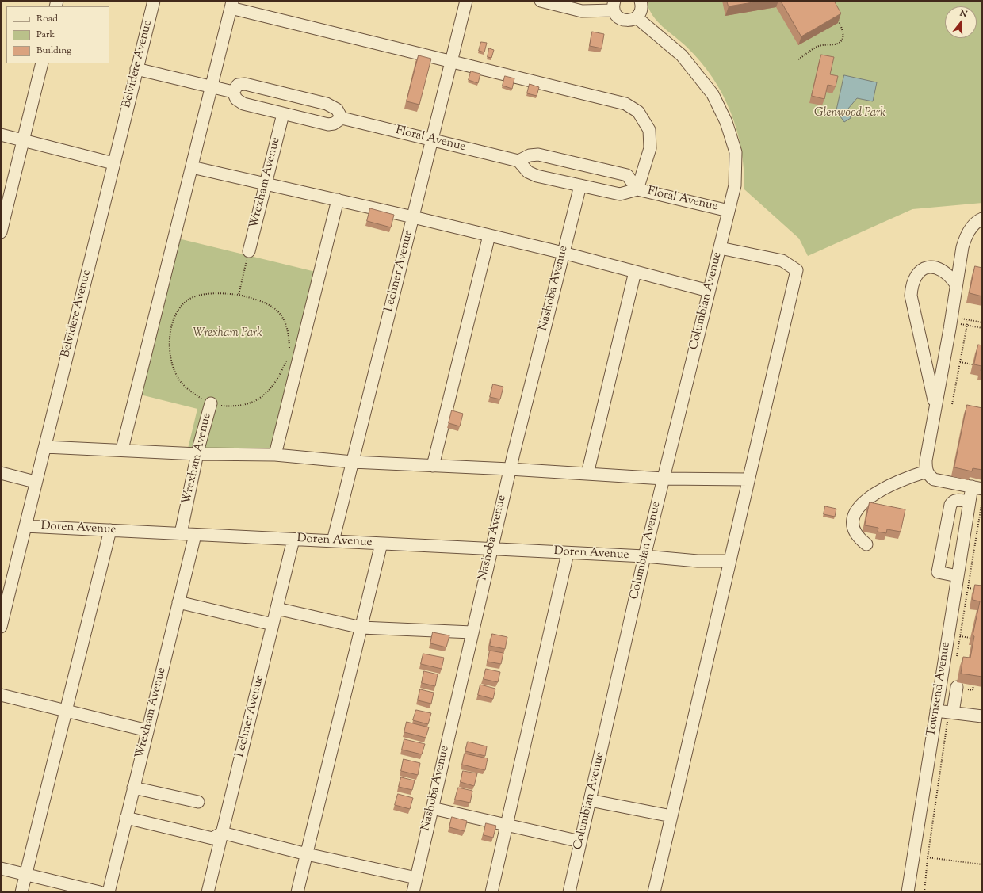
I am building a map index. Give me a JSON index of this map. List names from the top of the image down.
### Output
{
  "streets": {
    "street": [
      "Belvidere Avenue",
      "Floral Avenue",
      "Wrexham Avenue",
      "Lechner Avenue",
      "Nashoba Avenue",
      "Columbian Avenue",
      "Doren Avenue",
      "Townsend Avenue"
    ]
  },
  "crossings": [
    ["Belvidere Avenue", "Doren Avenue"],
    ["Floral Avenue", "Lechner Avenue"],
    ["Floral Avenue", "Nashoba Avenue"],
    ["Floral Avenue", "Columbian Avenue"],
    ["Wrexham Avenue", "Doren Avenue"],
    ["Lechner Avenue", "Doren Avenue"],
    ["Nashoba Avenue", "Doren Avenue"],
    ["Columbian Avenue", "Doren Avenue"]
  ],
  "parks": ["Glenwood Park", "Wrexham Park"],
  "legend": ["Road", "Park", "Building"],
  "north": "top"
}
